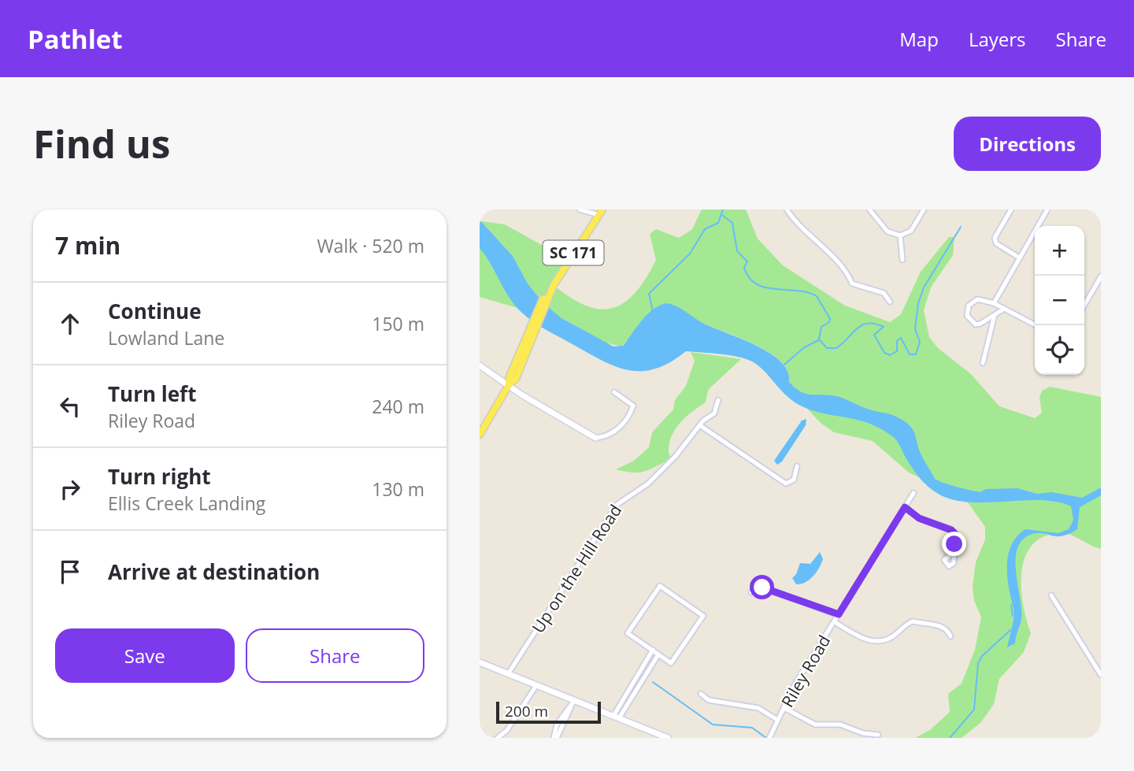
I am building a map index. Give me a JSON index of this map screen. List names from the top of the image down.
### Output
{
  "streets": {
    "main road": ["SC 171"],
    "street": ["Up on the Hill Road", "Riley Road"]
  },
  "scale_bar": "200 m",
  "page": {
    "header": "Pathlet",
    "nav": ["Map", "Layers", "Share"],
    "buttons": [
      "Directions",
      ["Save", "Share"]
    ],
    "title": "Find us",
    "heading": ["7 min", "Walk · 520 m"],
    "map_buttons": ["+", "−"],
    "list": [
      ["Continue", "Lowland Lane", "150 m"],
      ["Turn left", "Riley Road", "240 m"],
      ["Turn right", "Ellis Creek Landing", "130 m"],
      "Arrive at destination"
    ],
    "scale": "200 m"
  }
}
